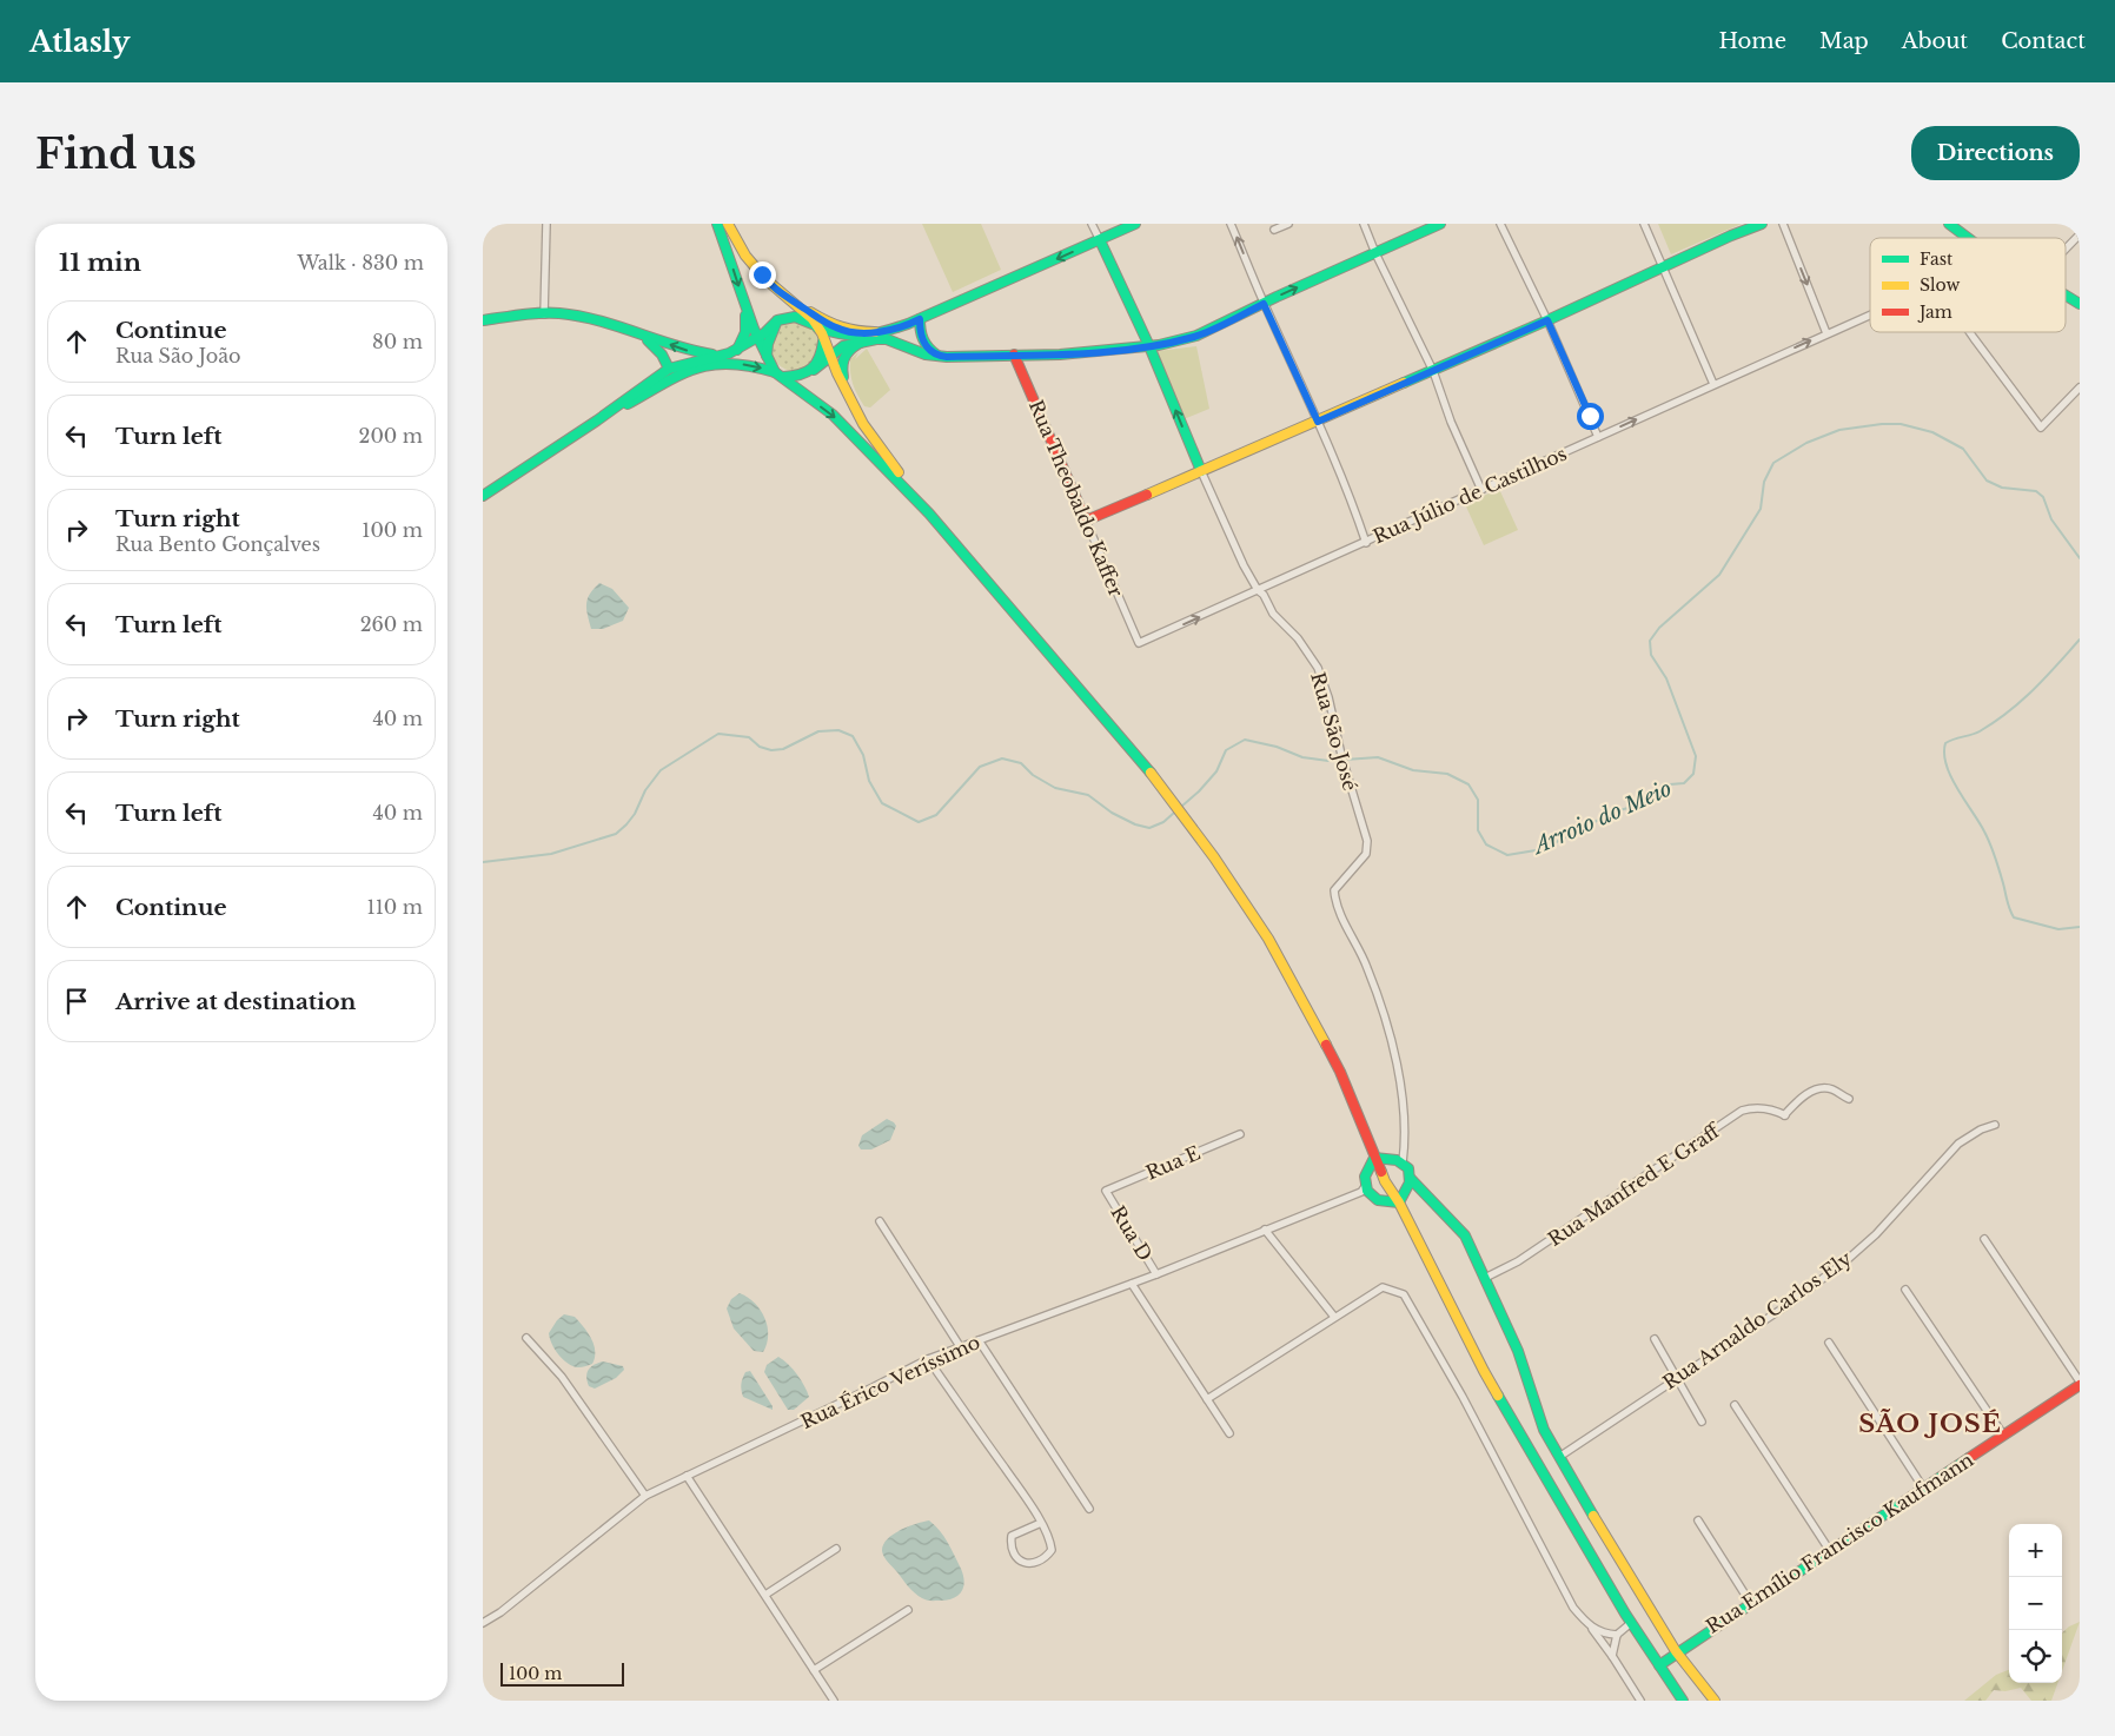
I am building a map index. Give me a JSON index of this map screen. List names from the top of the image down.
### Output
{
  "streets": {
    "main road": ["Rua Theobaldo Kaffer", "Rua São José", "Rua Emílio Francisco Kaufmann"],
    "street": [
      "Rua Júlio de Castilhos",
      "Rua E",
      "Rua Manfred E Graff",
      "Rua D",
      "Rua Arnaldo Carlos Ely",
      "Rua Érico Veríssimo"
    ]
  },
  "crossings": [
    ["Rua Júlio de Castilhos", "Rua Theobaldo Kaffer"],
    ["Rua Júlio de Castilhos", "Rua São José"],
    ["Rua E", "Rua D"],
    ["Rua D", "Rua Érico Veríssimo"]
  ],
  "one_way": ["Rua Júlio de Castilhos"],
  "districts": ["SÃO JOSÉ"],
  "water": ["Arroio do Meio"],
  "legend": ["Fast", "Slow", "Jam"],
  "scale_bar": "100 m",
  "page": {
    "header": "Atlasly",
    "nav": [
      "Home",
      "Map",
      "About",
      "Contact"
    ],
    "buttons": "Directions",
    "title": "Find us",
    "heading": ["11 min", "Walk · 830 m"],
    "list": [
      ["Continue", "Rua São João", "80 m"],
      ["Turn left", "200 m"],
      ["Turn right", "Rua Bento Gonçalves", "100 m"],
      ["Turn left", "260 m"],
      ["Turn right", "40 m"],
      ["Turn left", "40 m"],
      ["Continue", "110 m"],
      "Arrive at destination"
    ],
    "map_buttons": ["+", "−"],
    "scale": "100 m"
  }
}
